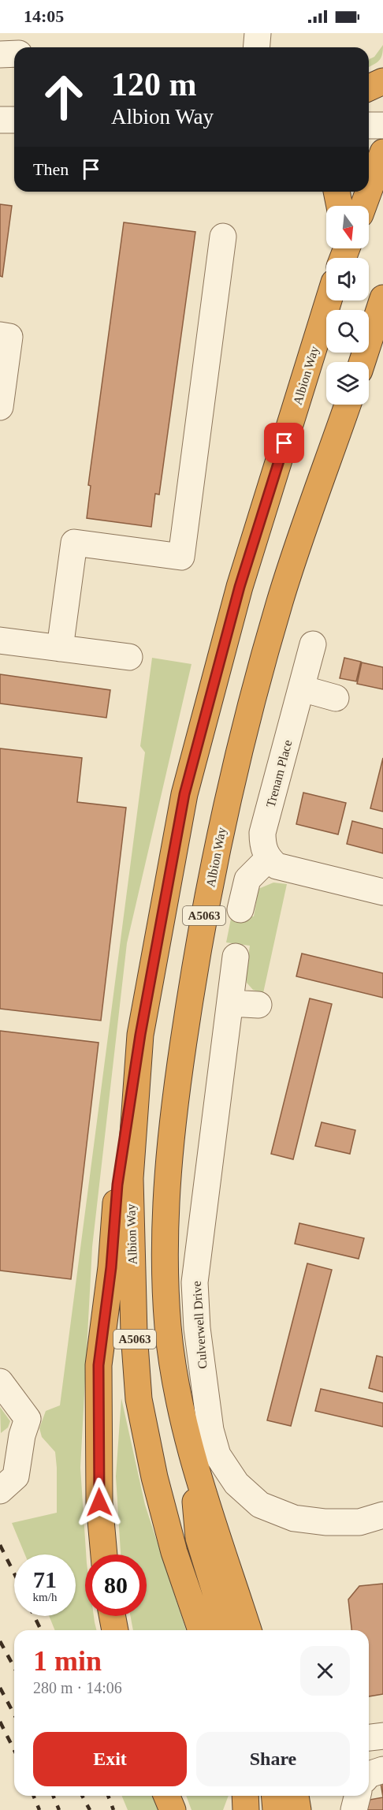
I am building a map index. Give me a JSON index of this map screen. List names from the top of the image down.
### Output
{
  "streets": {
    "highway": ["Albion Way", "A5063"],
    "street": ["Trenam Place", "Culverwell Drive"]
  },
  "crossings": [
    ["Albion Way", "A5063"]
  ],
  "north": "bottom",
  "page": {
    "status": "14:05",
    "turn": ["120 m", "Albion Way"],
    "then": "Then",
    "speed": "71 km/h",
    "limit": "80",
    "heading": ["1 min", "280 m · 14:06"],
    "buttons": ["Exit", "Share"]
  }
}
